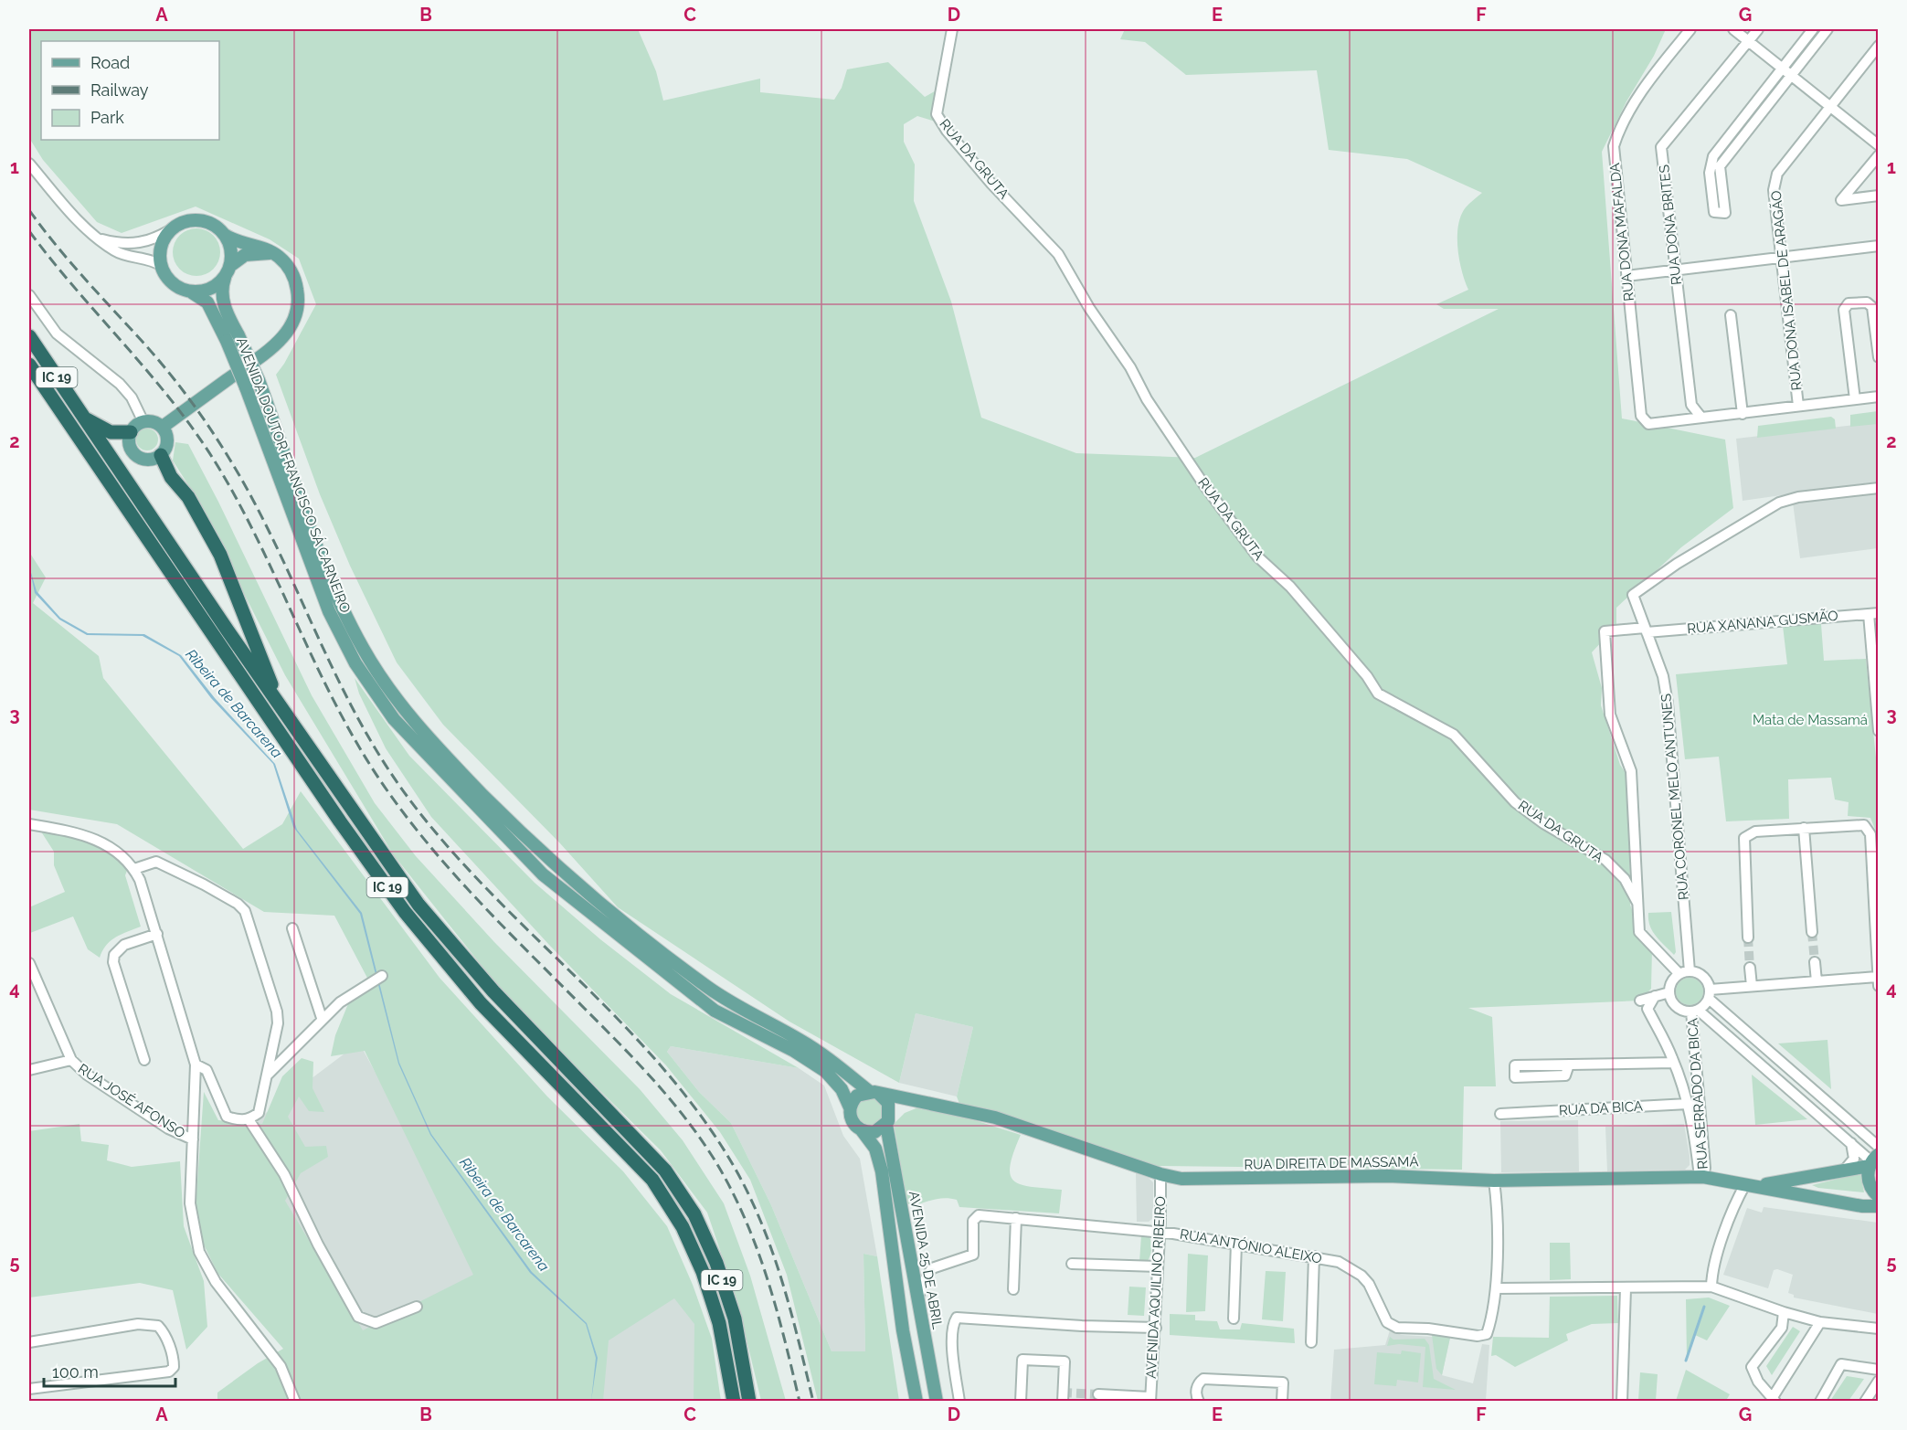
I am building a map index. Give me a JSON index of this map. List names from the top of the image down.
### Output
{
  "streets": {
    "highway": ["IC 19"],
    "main road": ["AVENIDA DOUTOR FRANCISCO SÁ CARNEIRO", "RUA DIREITA DE MASSAMÁ", "AVENIDA 25 DE ABRIL"],
    "street": [
      "RUA DA GRUTA",
      "RUA DONA BRITES",
      "RUA DONA MAFALDA",
      "RUA DONA ISABEL DE ARAGÃO",
      "RUA XANANA GUSMÃO",
      "RUA CORONEL MELO ANTUNES",
      "RUA SERRADO DA BICA",
      "RUA JOSÉ AFONSO",
      "RUA DA BICA",
      "RUA ANTÓNIO ALEIXO",
      "AVENIDA AQUILINO RIBEIRO"
    ]
  },
  "crossings": [
    ["RUA DA GRUTA", "RUA XANANA GUSMÃO"],
    ["RUA DA GRUTA", "RUA CORONEL MELO ANTUNES"],
    ["RUA DA GRUTA", "RUA SERRADO DA BICA"],
    ["RUA DONA BRITES", "RUA DONA MAFALDA"],
    ["AVENIDA DOUTOR FRANCISCO SÁ CARNEIRO", "RUA DIREITA DE MASSAMÁ"],
    ["AVENIDA DOUTOR FRANCISCO SÁ CARNEIRO", "AVENIDA 25 DE ABRIL"],
    ["RUA XANANA GUSMÃO", "RUA CORONEL MELO ANTUNES"],
    ["RUA CORONEL MELO ANTUNES", "RUA SERRADO DA BICA"],
    ["RUA SERRADO DA BICA", "RUA DA BICA"],
    ["RUA SERRADO DA BICA", "RUA DIREITA DE MASSAMÁ"],
    ["RUA DIREITA DE MASSAMÁ", "RUA ANTÓNIO ALEIXO"],
    ["RUA DIREITA DE MASSAMÁ", "AVENIDA 25 DE ABRIL"],
    ["RUA DIREITA DE MASSAMÁ", "AVENIDA AQUILINO RIBEIRO"],
    ["RUA ANTÓNIO ALEIXO", "AVENIDA 25 DE ABRIL"],
    ["RUA ANTÓNIO ALEIXO", "AVENIDA AQUILINO RIBEIRO"]
  ],
  "water": ["Ribeira de Barcarena"],
  "parks": ["Mata de Massamá"],
  "legend": ["Road", "Railway", "Park"],
  "scale_bar": "100 m",
  "grid": {
    "columns": [
      "A",
      "B",
      "C",
      "D",
      "E",
      "F",
      "G"
    ],
    "rows": [
      "1",
      "2",
      "3",
      "4",
      "5"
    ]
  }
}
